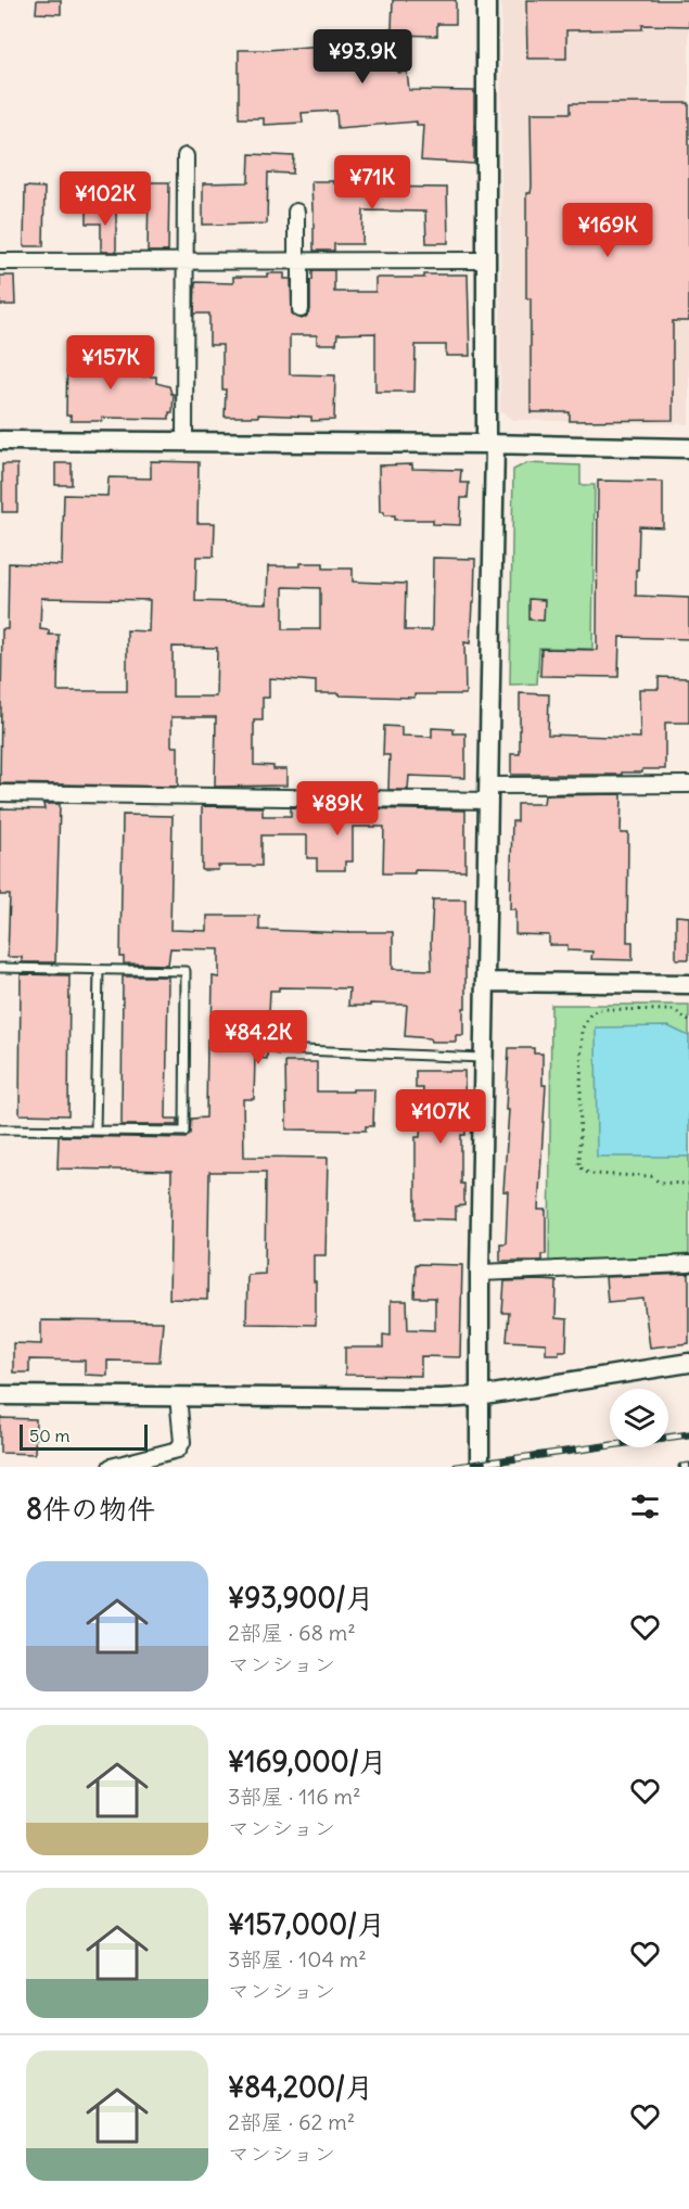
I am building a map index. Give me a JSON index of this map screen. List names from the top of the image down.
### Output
{
  "scale_bar": "50 m",
  "page": {
    "price": [
      "¥93.9K",
      "¥71K",
      "¥102K",
      "¥169K",
      "¥157K",
      "¥89K",
      "¥84.2K",
      "¥107K"
    ],
    "scale": "50 m",
    "heading": "8件の物件",
    "list": [
      {
        "name": "¥93,900/月",
        "note": "2部屋 · 68 m² · マンション"
      },
      {
        "name": "¥169,000/月",
        "note": "3部屋 · 116 m² · マンション"
      },
      {
        "name": "¥157,000/月",
        "note": "3部屋 · 104 m² · マンション"
      },
      {
        "name": "¥84,200/月",
        "note": "2部屋 · 62 m² · マンション"
      }
    ]
  }
}
